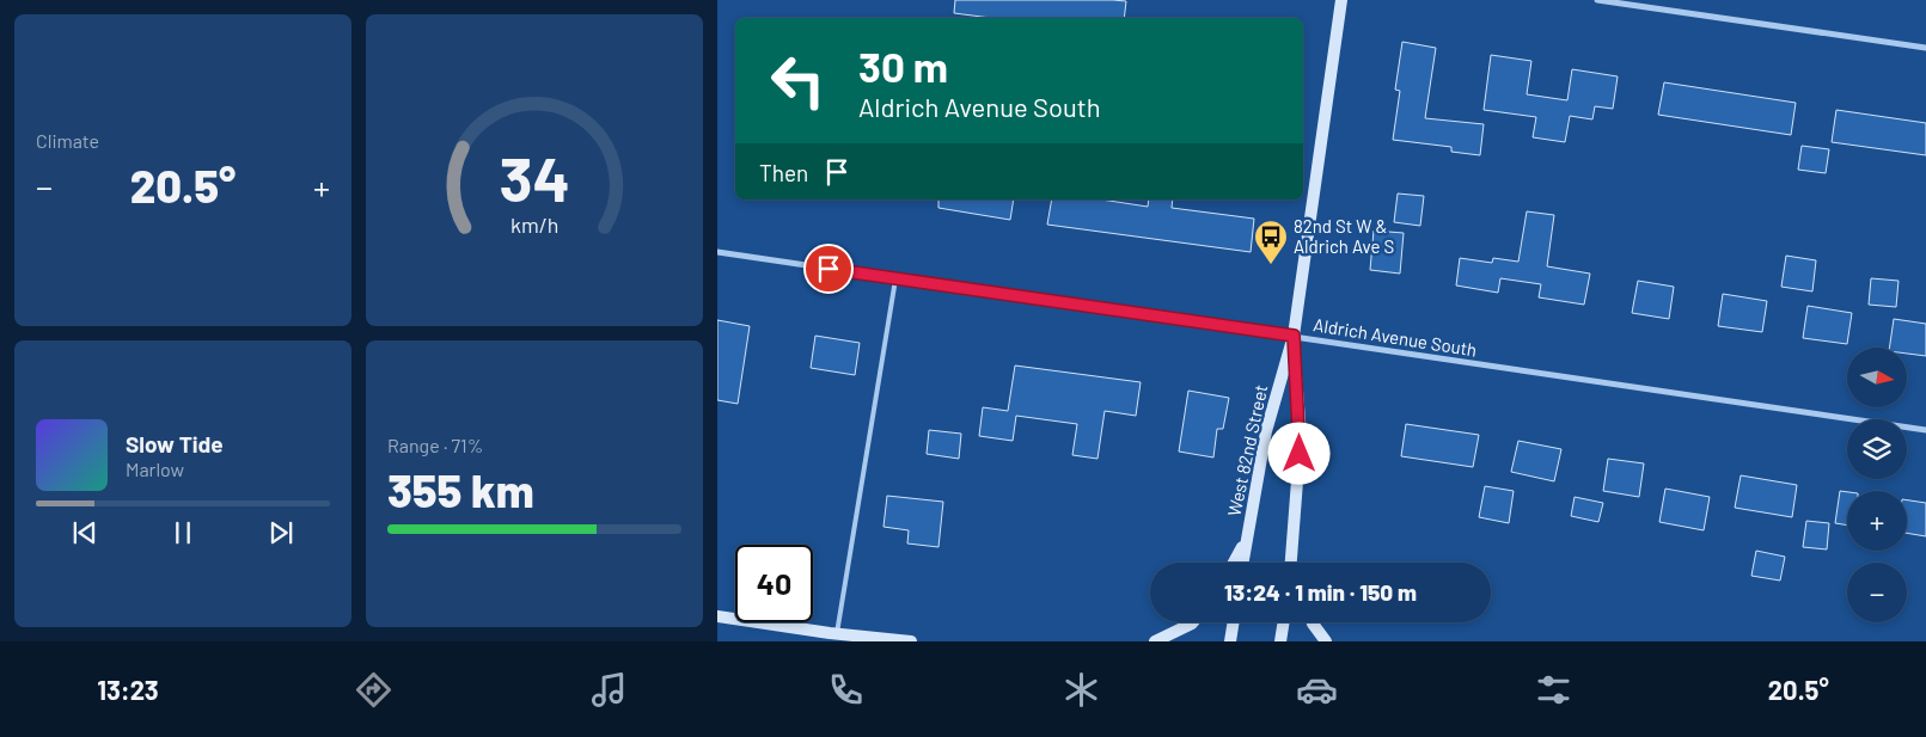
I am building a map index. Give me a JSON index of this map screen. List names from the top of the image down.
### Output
{
  "streets": {
    "street": ["Aldrich Avenue South", "West 82nd Street"]
  },
  "crossings": [
    ["Aldrich Avenue South", "West 82nd Street"]
  ],
  "places": {
    "bus stop": ["82nd St W & Aldrich Ave S"]
  },
  "north": "right",
  "page": {
    "tile": [
      "Climate",
      ["Range · 71%", "355 km"]
    ],
    "turn": ["30 m", "Aldrich Avenue South"],
    "then": "Then",
    "heat": ["−", "20.5°", "+"],
    "map_buttons": ["+", "−"],
    "song": ["Slow Tide", "Marlow"],
    "limit": "40",
    "trip": "13:24 · 1 min · 150 m",
    "tabs": ["13:23", "20.5°"],
    "gauge": ["34", "km/h"]
  }
}
